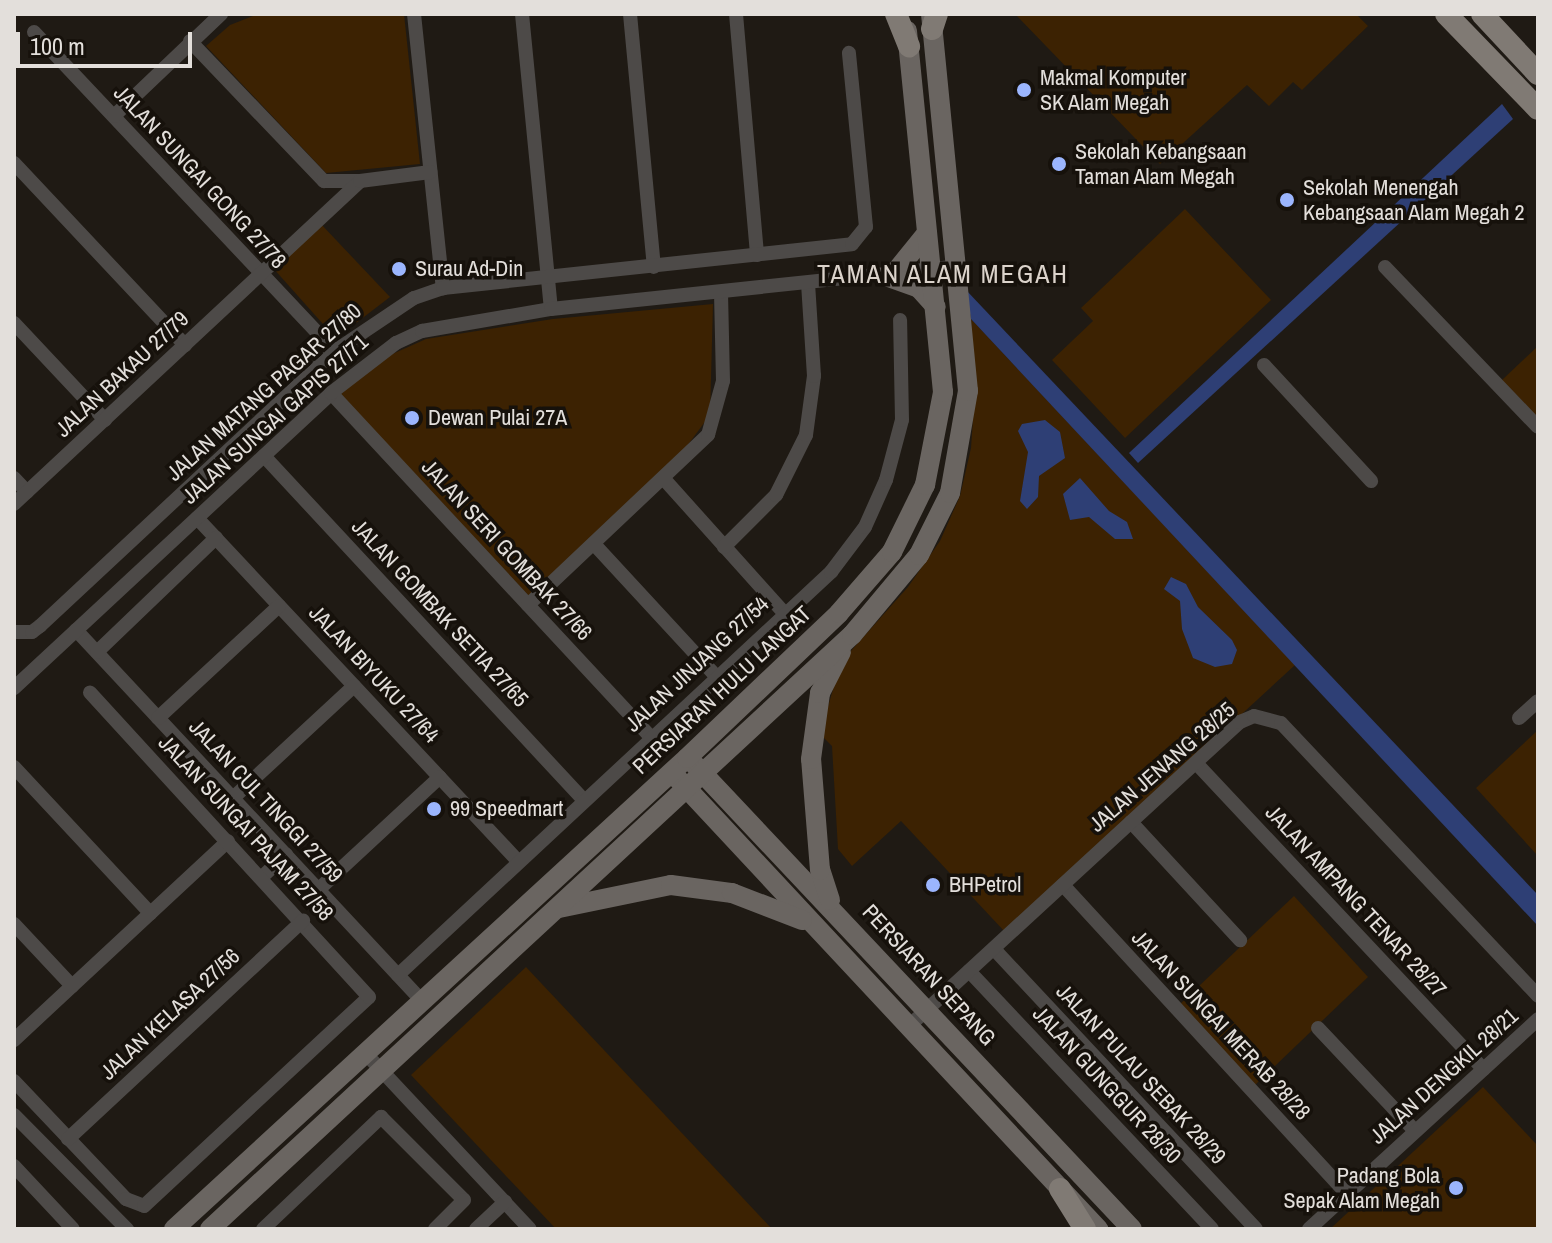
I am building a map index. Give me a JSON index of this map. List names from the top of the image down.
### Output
{
  "streets": {
    "main road": ["PERSIARAN HULU LANGAT", "PERSIARAN SEPANG"],
    "street": [
      "JALAN SUNGAI GONG 27/78",
      "JALAN BAKAU 27/79",
      "JALAN MATANG PAGAR 27/80",
      "JALAN SUNGAI GAPIS 27/71",
      "JALAN SERI GOMBAK 27/66",
      "JALAN GOMBAK SETIA 27/65",
      "JALAN JINJANG 27/54",
      "JALAN BIYUKU 27/64",
      "JALAN JENANG 28/25",
      "JALAN CUL TINGGI 27/59",
      "JALAN SUNGAI PAJAM 27/58",
      "JALAN AMPANG TENAR 28/27",
      "JALAN KELASA 27/56",
      "JALAN SUNGAI MERAB 28/28",
      "JALAN PULAU SEBAK 28/29",
      "JALAN DENGKIL 28/21",
      "JALAN GUNGGUR 28/30"
    ]
  },
  "crossings": [
    ["JALAN SUNGAI GONG 27/78", "JALAN BAKAU 27/79"],
    ["JALAN SUNGAI GONG 27/78", "JALAN MATANG PAGAR 27/80"],
    ["JALAN SUNGAI GAPIS 27/71", "JALAN SERI GOMBAK 27/66"],
    ["JALAN SUNGAI GAPIS 27/71", "JALAN GOMBAK SETIA 27/65"],
    ["JALAN SUNGAI GAPIS 27/71", "JALAN BIYUKU 27/64"],
    ["JALAN SUNGAI GAPIS 27/71", "PERSIARAN HULU LANGAT"],
    ["JALAN SUNGAI GAPIS 27/71", "JALAN CUL TINGGI 27/59"],
    ["JALAN SERI GOMBAK 27/66", "JALAN JINJANG 27/54"],
    ["JALAN GOMBAK SETIA 27/65", "JALAN JINJANG 27/54"],
    ["JALAN JINJANG 27/54", "JALAN BIYUKU 27/64"],
    ["JALAN JINJANG 27/54", "JALAN CUL TINGGI 27/59"],
    ["PERSIARAN HULU LANGAT", "JALAN CUL TINGGI 27/59"],
    ["PERSIARAN HULU LANGAT", "PERSIARAN SEPANG"],
    ["JALAN JENANG 28/25", "JALAN AMPANG TENAR 28/27"],
    ["JALAN JENANG 28/25", "PERSIARAN SEPANG"],
    ["JALAN JENANG 28/25", "JALAN SUNGAI MERAB 28/28"],
    ["JALAN JENANG 28/25", "JALAN PULAU SEBAK 28/29"],
    ["JALAN JENANG 28/25", "JALAN GUNGGUR 28/30"],
    ["JALAN SUNGAI PAJAM 27/58", "JALAN KELASA 27/56"],
    ["JALAN AMPANG TENAR 28/27", "JALAN DENGKIL 28/21"],
    ["JALAN SUNGAI MERAB 28/28", "JALAN DENGKIL 28/21"]
  ],
  "districts": ["TAMAN ALAM MEGAH"],
  "places": [
    "Makmal Komputer SK Alam Megah",
    "Sekolah Kebangsaan Taman Alam Megah",
    "Sekolah Menengah Kebangsaan Alam Megah 2",
    "Surau Ad-Din",
    "Dewan Pulai 27A",
    "99 Speedmart",
    "BHPetrol",
    "Padang Bola Sepak Alam Megah"
  ],
  "scale_bar": "100 m"
}
